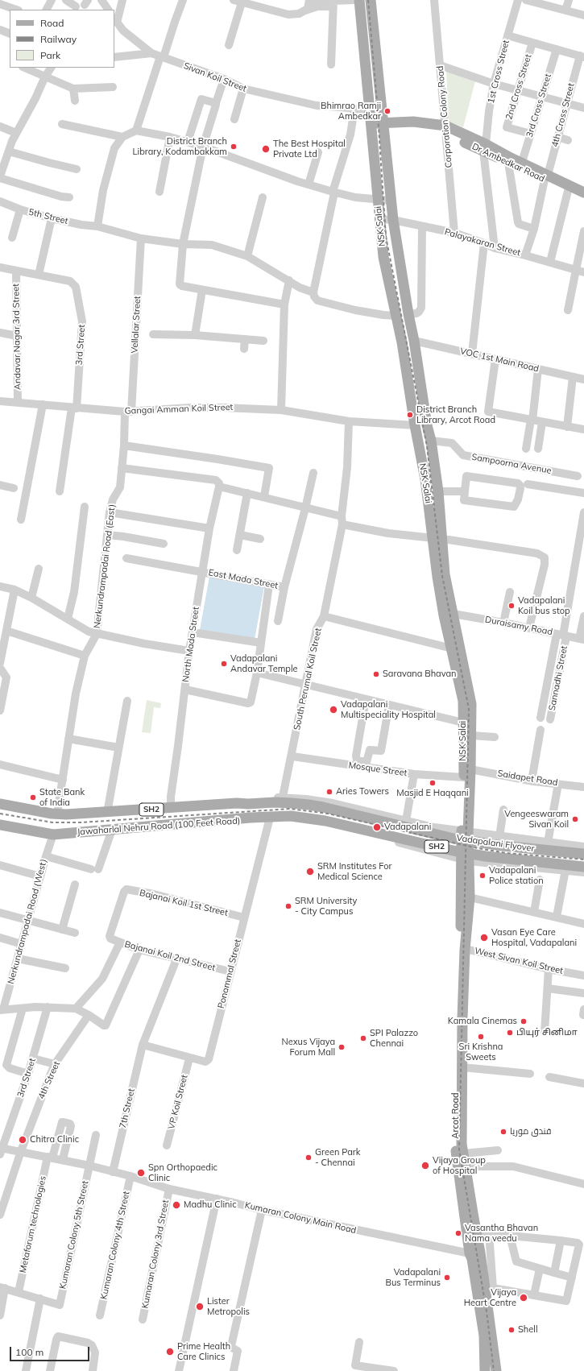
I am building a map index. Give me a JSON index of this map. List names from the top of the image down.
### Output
{
  "streets": {
    "main road": [
      "Dr Ambedkar Road",
      "NSK Salai",
      "SH2",
      "Jawaharlal Nehru Road (100 Feet Road)",
      "Vadapalani Flyover",
      "West Sivan Koil Street",
      "Arcot Road"
    ],
    "street": [
      "1st Cross Street",
      "Sivan Koil Street",
      "2nd Cross Street",
      "3rd Cross Street",
      "4th Cross Street",
      "Corporation Colony Road",
      "5th Street",
      "Palayakaran Street",
      "Vellalar Street",
      "Andavar Nagar 3rd Street",
      "3rd Street",
      "VOC 1st Main Road",
      "Gangai Amman Koil Street",
      "Sampoorna Avenue",
      "Nerkundrampadai Road (East)",
      "East Mada Street",
      "Duraisamy Road",
      "North Mada Street",
      "Sannadhi Street",
      "South Perumal Koil Street",
      "Mosque Street",
      "Saidapet Road",
      "Bajanai Koil 1st Street",
      "Nerkundrampadai Road (West)",
      "Bajanai Koil 2nd Street",
      "Ponammal Street",
      "4th Street",
      "VP Koil Street",
      "7th Street",
      "Kumaran Colony Main Road",
      "Metaforum technologies",
      "Kumaran Colony 5th Street",
      "Kumaran Colony 4th Street",
      "Kumaran Colony 3rd Street"
    ]
  },
  "crossings": [
    ["1st Cross Street", "Dr Ambedkar Road"],
    ["1st Cross Street", "Palayakaran Street"],
    ["Sivan Koil Street", "NSK Salai"],
    ["2nd Cross Street", "3rd Cross Street"],
    ["3rd Cross Street", "Dr Ambedkar Road"],
    ["4th Cross Street", "Dr Ambedkar Road"],
    ["4th Cross Street", "Palayakaran Street"],
    ["Corporation Colony Road", "Dr Ambedkar Road"],
    ["Corporation Colony Road", "Palayakaran Street"],
    ["Dr Ambedkar Road", "NSK Salai"],
    ["5th Street", "Vellalar Street"],
    ["NSK Salai", "Palayakaran Street"],
    ["NSK Salai", "Gangai Amman Koil Street"],
    ["NSK Salai", "Duraisamy Road"],
    ["NSK Salai", "Mosque Street"],
    ["NSK Salai", "Jawaharlal Nehru Road (100 Feet Road)"],
    ["Vellalar Street", "Gangai Amman Koil Street"],
    ["Vellalar Street", "Nerkundrampadai Road (East)"],
    ["Andavar Nagar 3rd Street", "3rd Street"],
    ["Andavar Nagar 3rd Street", "Gangai Amman Koil Street"],
    ["3rd Street", "Gangai Amman Koil Street"],
    ["3rd Street", "Kumaran Colony Main Road"],
    ["Gangai Amman Koil Street", "Nerkundrampadai Road (East)"],
    ["Gangai Amman Koil Street", "South Perumal Koil Street"],
    ["Nerkundrampadai Road (East)", "Jawaharlal Nehru Road (100 Feet Road)"],
    ["East Mada Street", "North Mada Street"],
    ["Duraisamy Road", "Sannadhi Street"],
    ["North Mada Street", "Jawaharlal Nehru Road (100 Feet Road)"],
    ["South Perumal Koil Street", "Mosque Street"],
    ["South Perumal Koil Street", "Jawaharlal Nehru Road (100 Feet Road)"],
    ["Jawaharlal Nehru Road (100 Feet Road)", "Vadapalani Flyover"],
    ["Jawaharlal Nehru Road (100 Feet Road)", "Nerkundrampadai Road (West)"],
    ["Jawaharlal Nehru Road (100 Feet Road)", "West Sivan Koil Street"],
    ["Jawaharlal Nehru Road (100 Feet Road)", "Ponammal Street"],
    ["Jawaharlal Nehru Road (100 Feet Road)", "Arcot Road"],
    ["Bajanai Koil 1st Street", "Bajanai Koil 2nd Street"],
    ["Bajanai Koil 1st Street", "Ponammal Street"],
    ["Bajanai Koil 2nd Street", "Ponammal Street"],
    ["Bajanai Koil 2nd Street", "7th Street"],
    ["West Sivan Koil Street", "Arcot Road"],
    ["Ponammal Street", "VP Koil Street"],
    ["Ponammal Street", "7th Street"],
    ["4th Street", "Kumaran Colony Main Road"],
    ["7th Street", "Kumaran Colony Main Road"],
    ["Arcot Road", "Kumaran Colony Main Road"],
    ["Kumaran Colony Main Road", "Metaforum technologies"],
    ["Kumaran Colony Main Road", "Kumaran Colony 5th Street"],
    ["Kumaran Colony Main Road", "Kumaran Colony 4th Street"],
    ["Kumaran Colony Main Road", "Kumaran Colony 3rd Street"]
  ],
  "places": [
    "Bhimrao Ramji Ambedkar",
    "District Branch Library, Kodambakkam",
    "The Best Hospital Private Ltd",
    "District Branch Library, Arcot Road",
    "Vadapalani Koil bus stop",
    "Vadapalani Andavar Temple",
    "Saravana Bhavan",
    "Vadapalani Multispeciality Hospital",
    "Masjid E Haqqani",
    "Aries Towers",
    "State Bank of India",
    "Vengeeswaram Sivan Koil",
    "Vadapalani",
    "SRM Institutes For Medical Science",
    "Vadapalani Police station",
    "SRM University - City Campus",
    "Vasan Eye Care Hospital, Vadapalani",
    "Kamala Cinemas",
    "பியுர் சினிமா",
    "Sri Krishna Sweets",
    "SPI Palazzo Chennai",
    "Nexus Vijaya Forum Mall",
    "فندق موريا",
    "Chitra Clinic",
    "Green Park - Chennai",
    "Vijaya Group of Hospital",
    "Spn Orthopaedic Clinic",
    "Madhu Clinic",
    "Vasantha Bhavan Nama veedu",
    "Vadapalani Bus Terminus",
    "Vijaya Heart Centre",
    "Lister Metropolis",
    "Shell",
    "Prime Health Care Clinics"
  ],
  "legend": ["Road", "Railway", "Park"],
  "scale_bar": "100 m"
}
